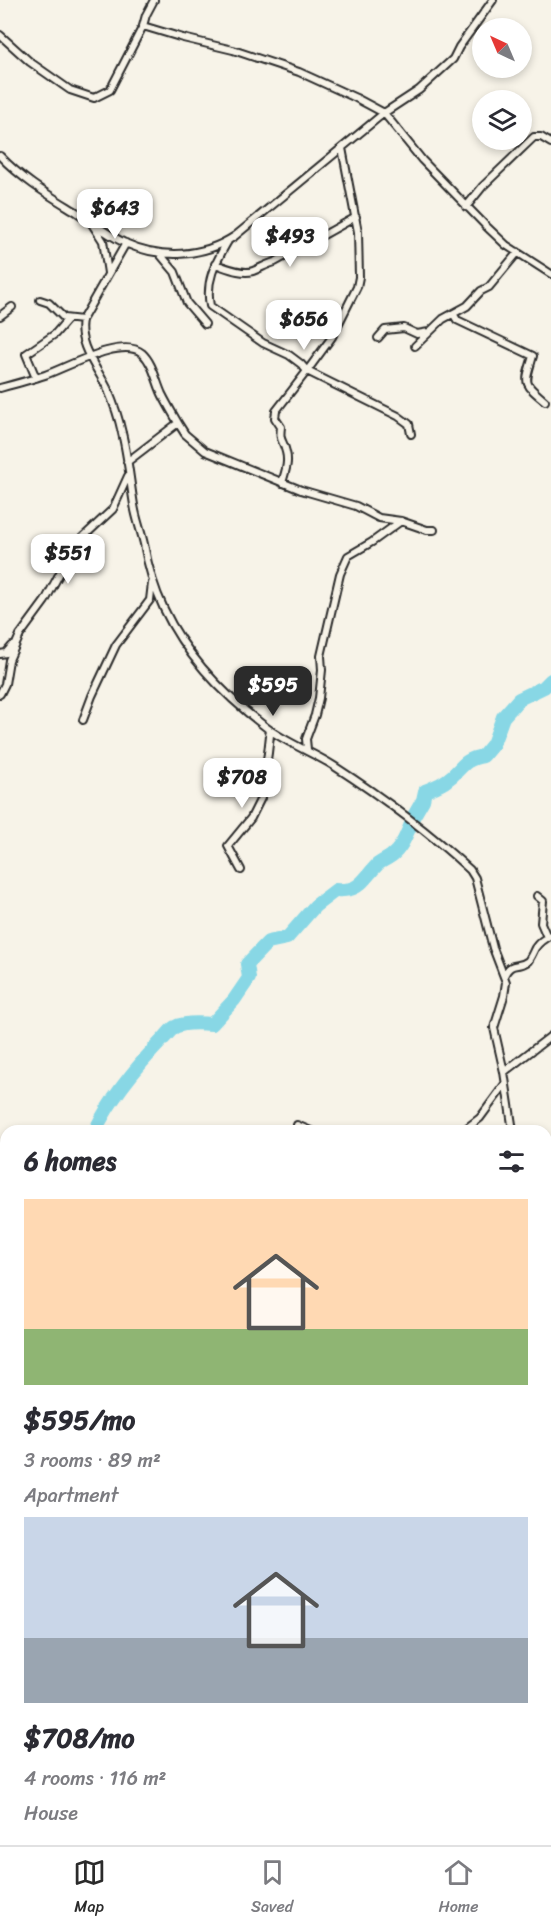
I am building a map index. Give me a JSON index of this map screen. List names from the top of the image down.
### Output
{
  "north": "top left",
  "page": {
    "price": [
      "$643",
      "$493",
      "$656",
      "$551",
      "$595",
      "$708"
    ],
    "heading": "6 homes",
    "list": [
      {
        "name": "$595/mo",
        "note": "3 rooms · 89 m² · Apartment"
      },
      {
        "name": "$708/mo",
        "note": "4 rooms · 116 m² · House"
      }
    ],
    "tabs": ["Map", "Saved", "Home"]
  }
}
